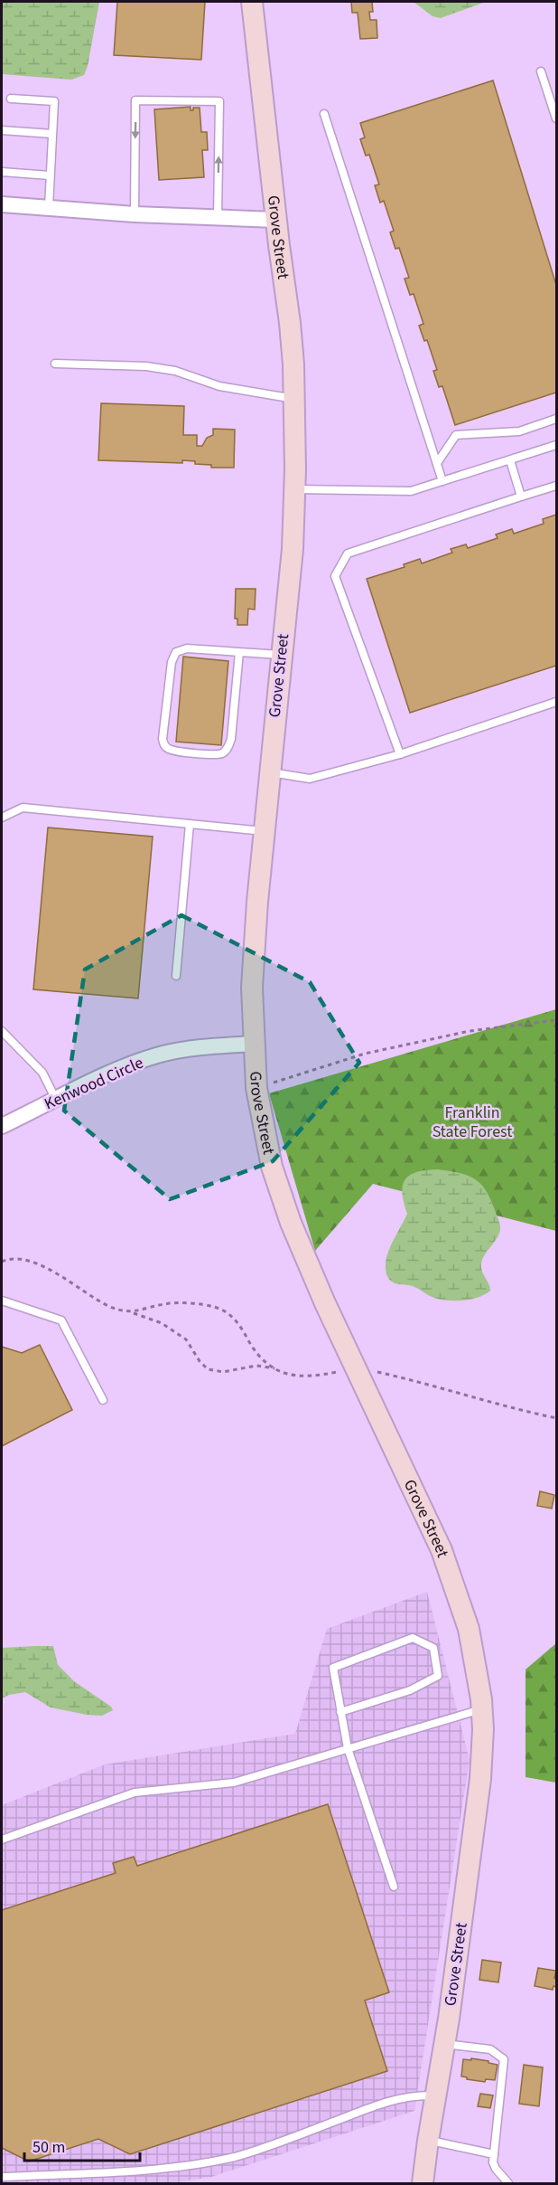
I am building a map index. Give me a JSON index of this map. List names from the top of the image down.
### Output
{
  "streets": {
    "main road": ["Grove Street"],
    "street": ["Kenwood Circle"]
  },
  "crossings": [
    ["Grove Street", "Kenwood Circle"]
  ],
  "parks": ["Franklin State Forest"],
  "scale_bar": "50 m"
}
